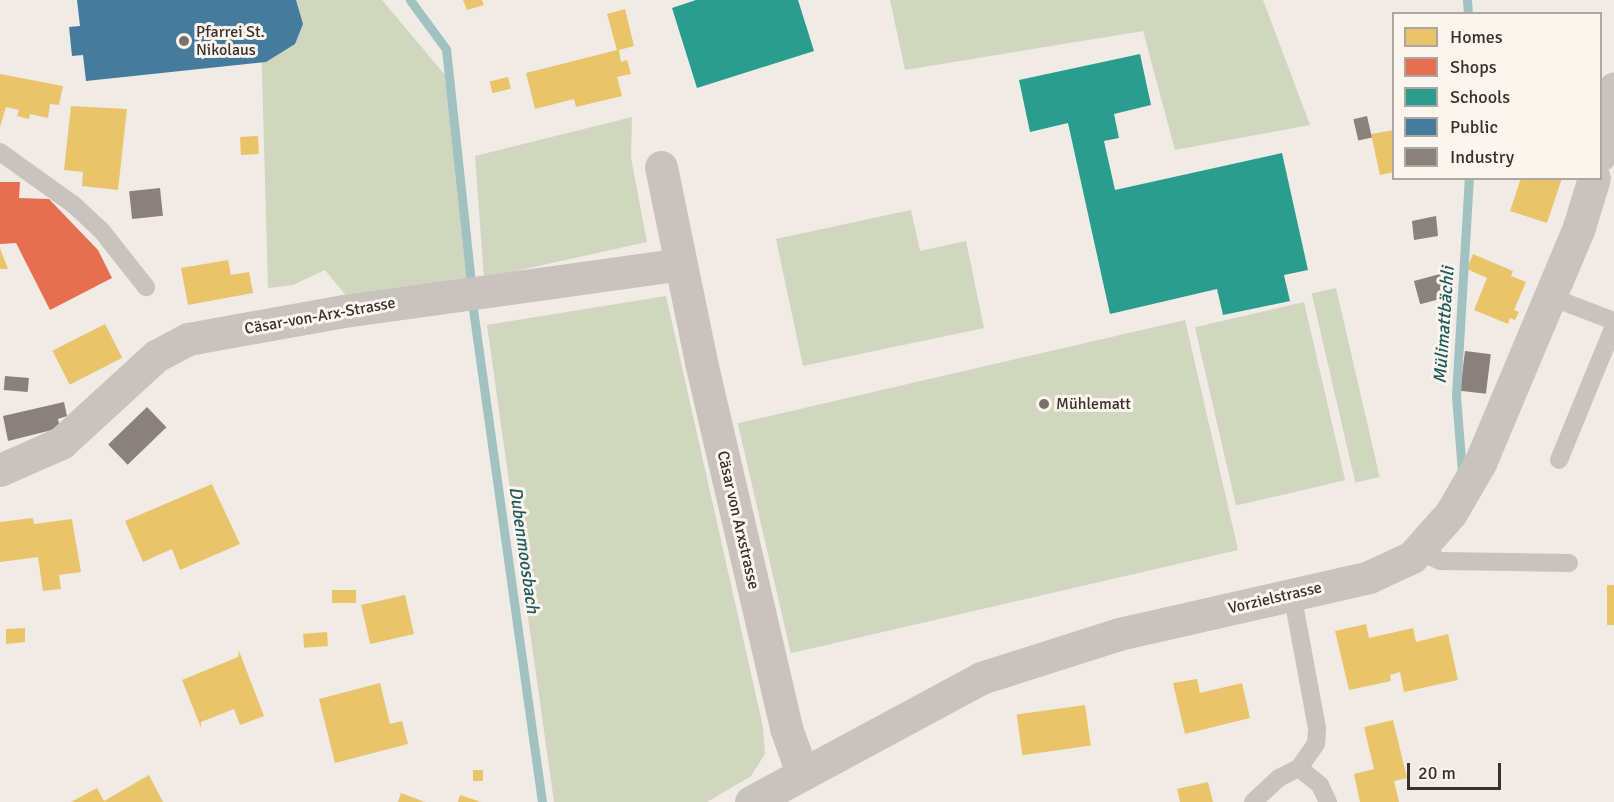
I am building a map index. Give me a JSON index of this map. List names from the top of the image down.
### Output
{
  "streets": {
    "street": ["Cäsar-von-Arx-Strasse", "Cäsar von Arxstrasse", "Vorzielstrasse"]
  },
  "crossings": [
    ["Cäsar-von-Arx-Strasse", "Cäsar von Arxstrasse"],
    ["Cäsar von Arxstrasse", "Vorzielstrasse"]
  ],
  "water": ["Mülimattbächli", "Dubenmoosbach"],
  "places": ["Pfarrei St. Nikolaus", "Mühlematt"],
  "legend": [
    "Homes",
    "Shops",
    "Schools",
    "Public",
    "Industry"
  ],
  "scale_bar": "20 m"
}
